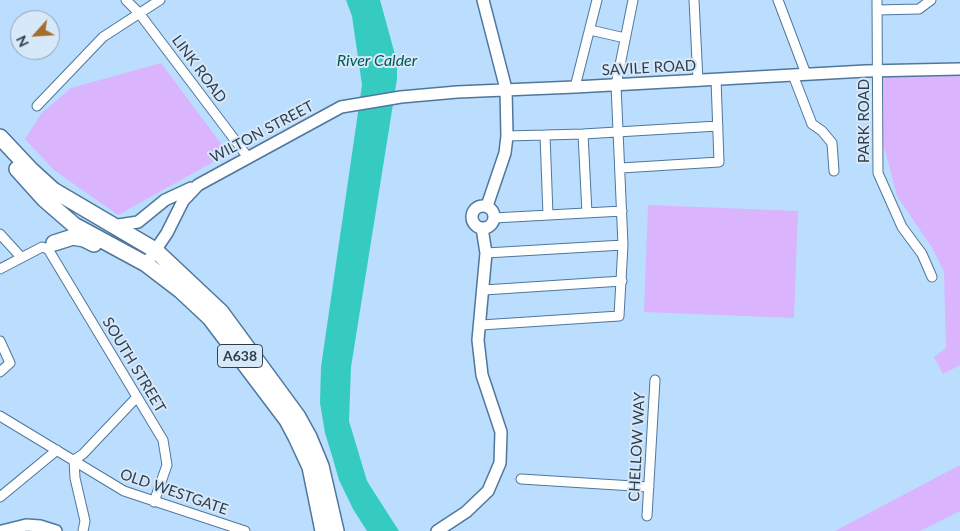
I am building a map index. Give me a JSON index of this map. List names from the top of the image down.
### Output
{
  "streets": {
    "highway": ["A638"],
    "main road": ["SAVILE ROAD", "WILTON STREET"],
    "street": [
      "LINK ROAD",
      "PARK ROAD",
      "SOUTH STREET",
      "CHELLOW WAY",
      "OLD WESTGATE"
    ]
  },
  "crossings": [
    ["SAVILE ROAD", "PARK ROAD"],
    ["SAVILE ROAD", "WILTON STREET"],
    ["LINK ROAD", "WILTON STREET"],
    ["WILTON STREET", "A638"],
    ["SOUTH STREET", "OLD WESTGATE"]
  ],
  "water": ["River Calder"],
  "north": "bottom left"
}
